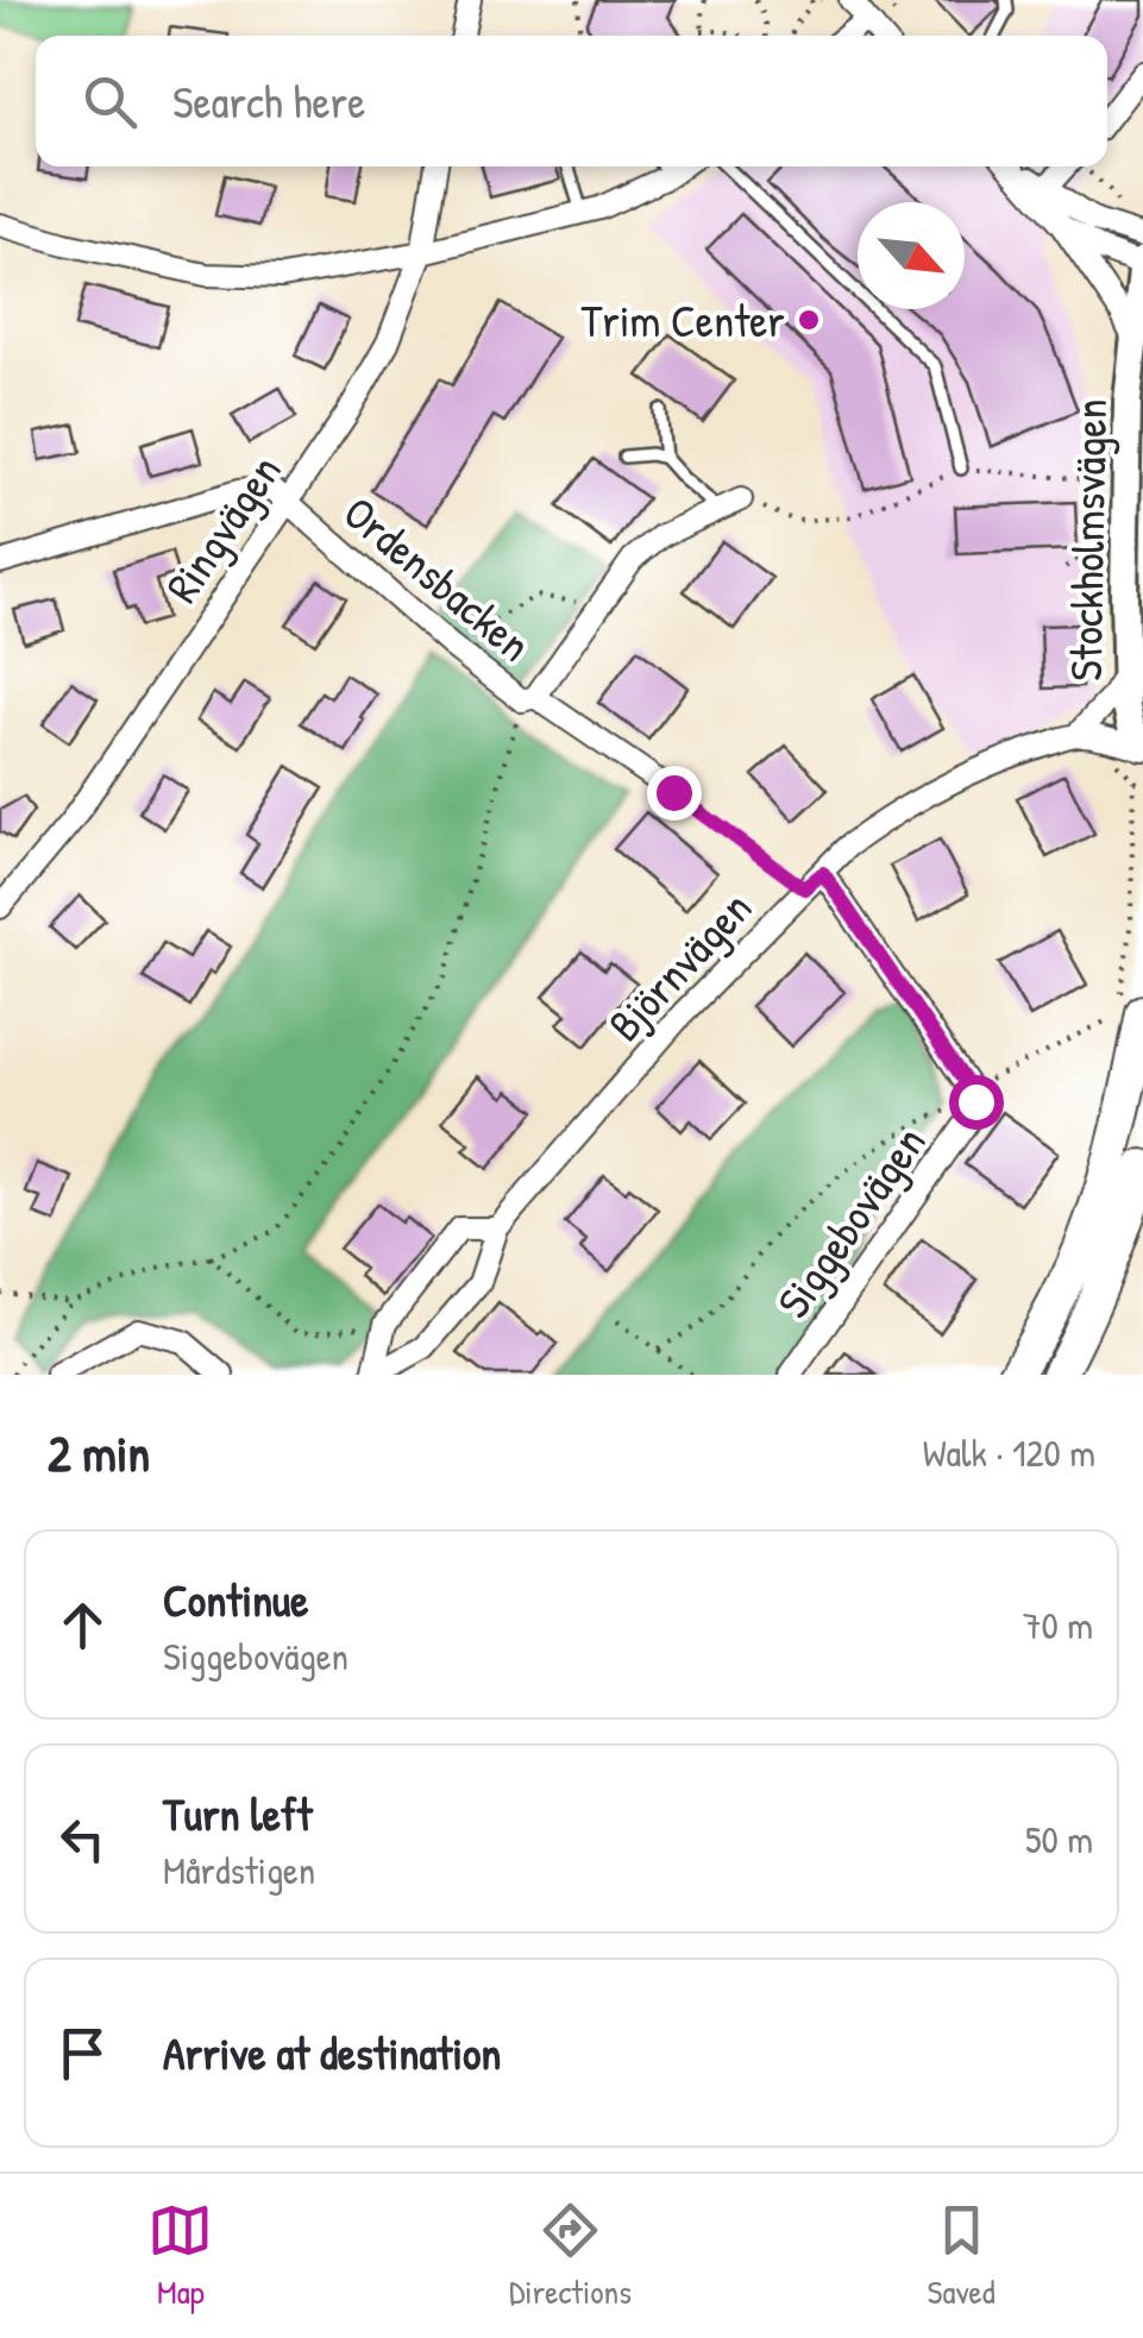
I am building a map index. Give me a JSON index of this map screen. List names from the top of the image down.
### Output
{
  "streets": {
    "street": [
      "Ringvägen",
      "Stockholmsvägen",
      "Ordensbacken",
      "Björnvägen",
      "Siggebovägen"
    ]
  },
  "crossings": [
    ["Ringvägen", "Ordensbacken"],
    ["Stockholmsvägen", "Björnvägen"],
    ["Björnvägen", "Siggebovägen"]
  ],
  "places": ["Trim Center"],
  "north": "bottom right",
  "page": {
    "search": "Search here",
    "heading": ["2 min", "Walk · 120 m"],
    "list": [
      ["Continue", "Siggebovägen", "70 m"],
      ["Turn left", "Mårdstigen", "50 m"],
      "Arrive at destination"
    ],
    "nav": ["Map", "Directions", "Saved"]
  }
}
